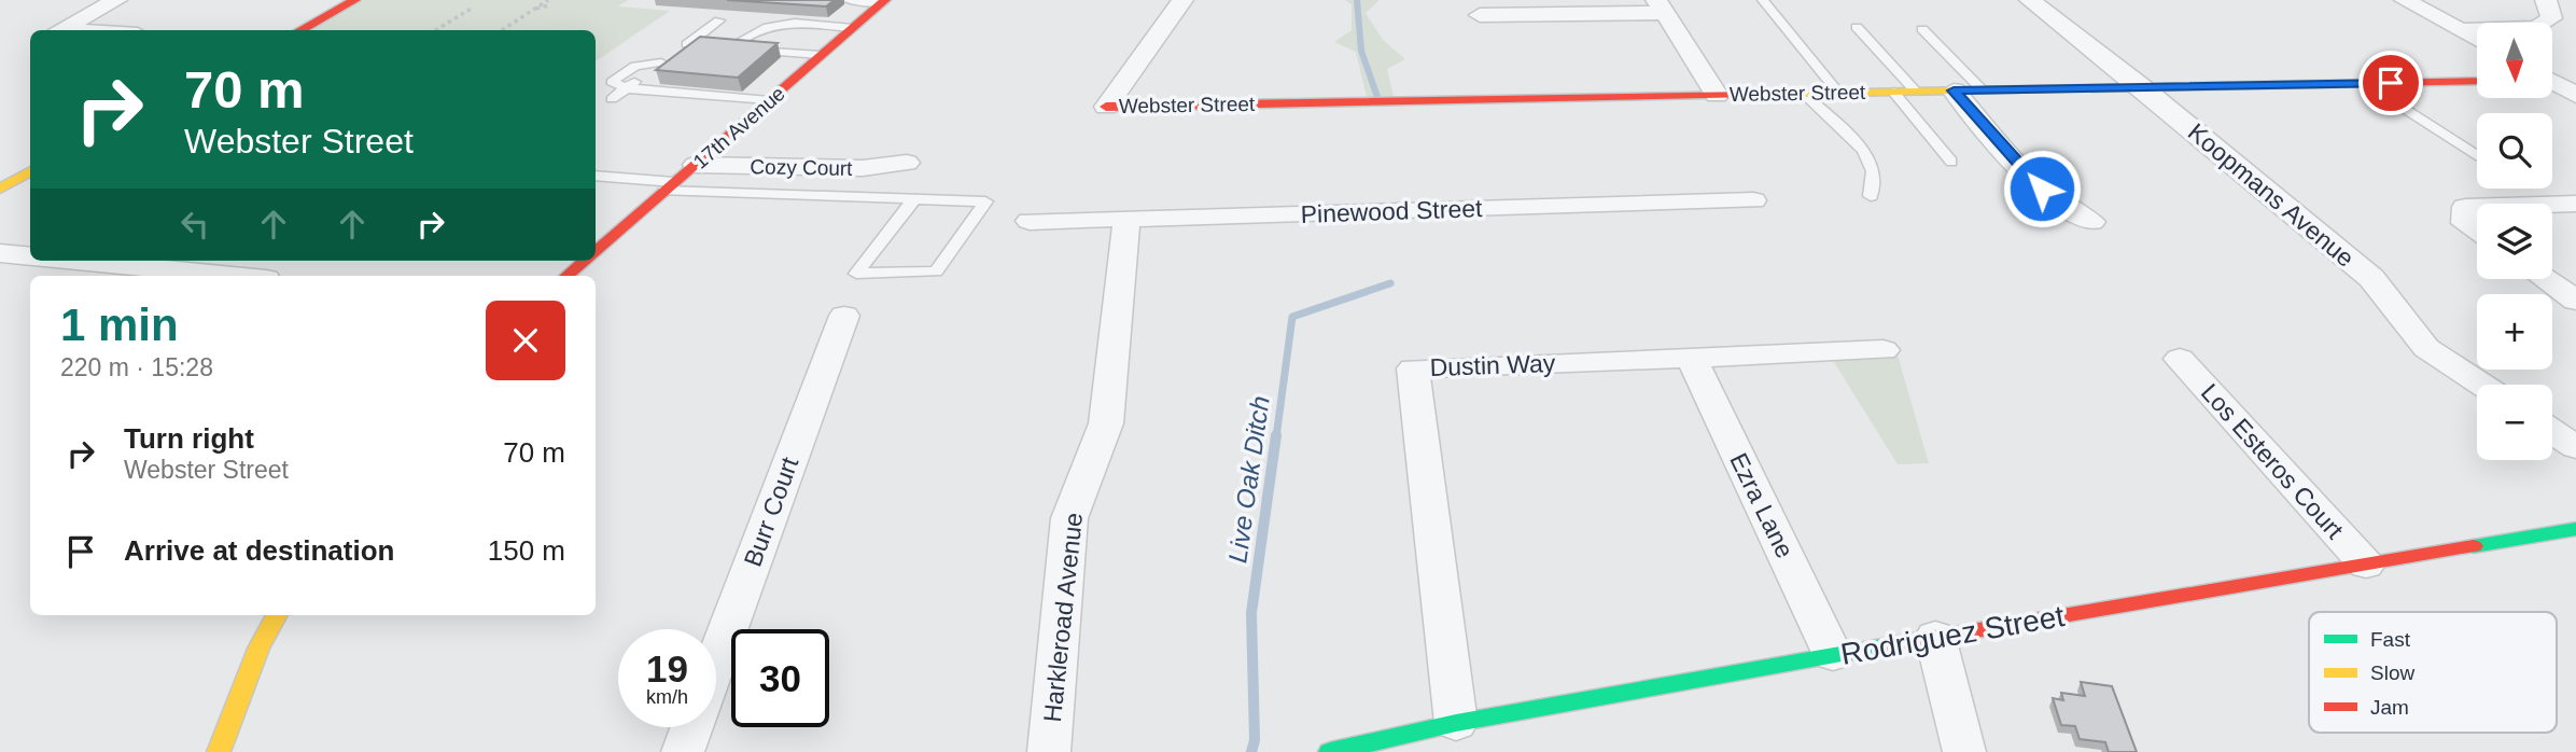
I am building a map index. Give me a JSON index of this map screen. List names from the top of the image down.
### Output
{
  "streets": {
    "street": [
      "Webster Street",
      "17th Avenue",
      "Cozy Court",
      "Koopmans Avenue",
      "Pinewood Street",
      "Dustin Way",
      "Los Esteros Court",
      "Ezra Lane",
      "Burr Court",
      "Harkleroad Avenue",
      "Rodriguez Street"
    ]
  },
  "crossings": [
    ["Webster Street", "Koopmans Avenue"],
    ["17th Avenue", "Cozy Court"],
    ["Pinewood Street", "Harkleroad Avenue"],
    ["Dustin Way", "Ezra Lane"],
    ["Dustin Way", "Rodriguez Street"],
    ["Los Esteros Court", "Rodriguez Street"],
    ["Ezra Lane", "Rodriguez Street"]
  ],
  "water": ["Live Oak Ditch"],
  "legend": ["Fast", "Slow", "Jam"],
  "north": "bottom",
  "page": {
    "map_buttons": ["+", "−"],
    "turn": ["70 m", "Webster Street"],
    "heading": ["1 min", "220 m · 15:28"],
    "list": [
      {
        "name": "Turn right",
        "note": "Webster Street",
        "value": "70 m"
      },
      {
        "name": "Arrive at destination",
        "value": "150 m"
      }
    ],
    "speed": "19 km/h",
    "limit": "30"
  }
}
